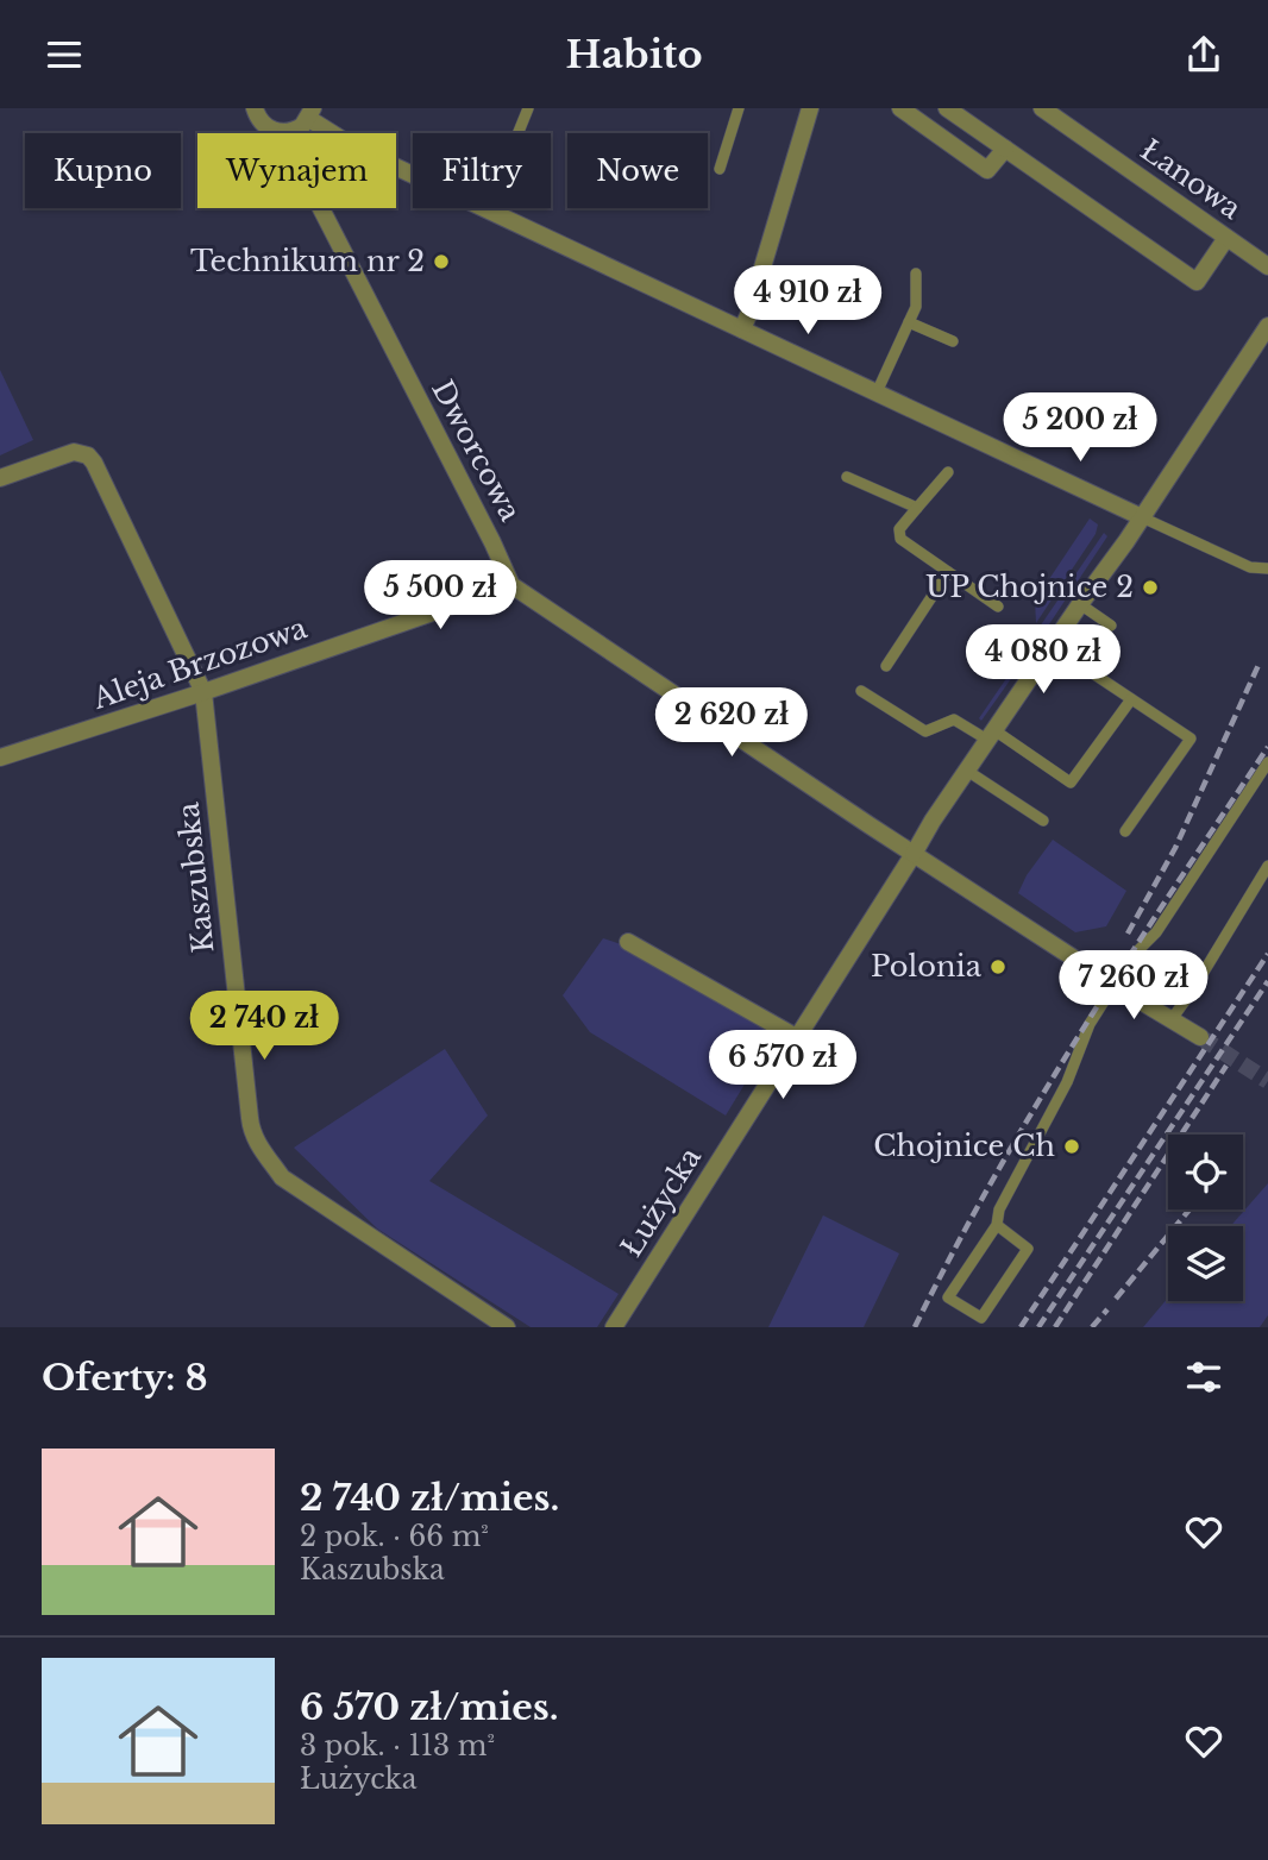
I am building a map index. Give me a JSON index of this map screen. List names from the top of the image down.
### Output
{
  "streets": {
    "street": [
      "Łanowa",
      "Dworcowa",
      "Aleja Brzozowa",
      "Kaszubska",
      "Łużycka"
    ]
  },
  "crossings": [
    ["Dworcowa", "Aleja Brzozowa"],
    ["Aleja Brzozowa", "Kaszubska"]
  ],
  "places": [
    "Technikum nr 2",
    "UP Chojnice 2",
    "Polonia",
    "Chojnice Ch"
  ],
  "page": {
    "header": "Habito",
    "chip": [
      "Kupno",
      "Wynajem",
      "Filtry",
      "Nowe"
    ],
    "price": [
      "4 910 zł",
      "5 200 zł",
      "5 500 zł",
      "4 080 zł",
      "2 620 zł",
      "7 260 zł",
      "2 740 zł",
      "6 570 zł"
    ],
    "heading": "Oferty: 8",
    "list": [
      {
        "name": "2 740 zł/mies.",
        "note": "2 pok. · 66 m² · Kaszubska"
      },
      {
        "name": "6 570 zł/mies.",
        "note": "3 pok. · 113 m² · Łużycka"
      }
    ]
  }
}
